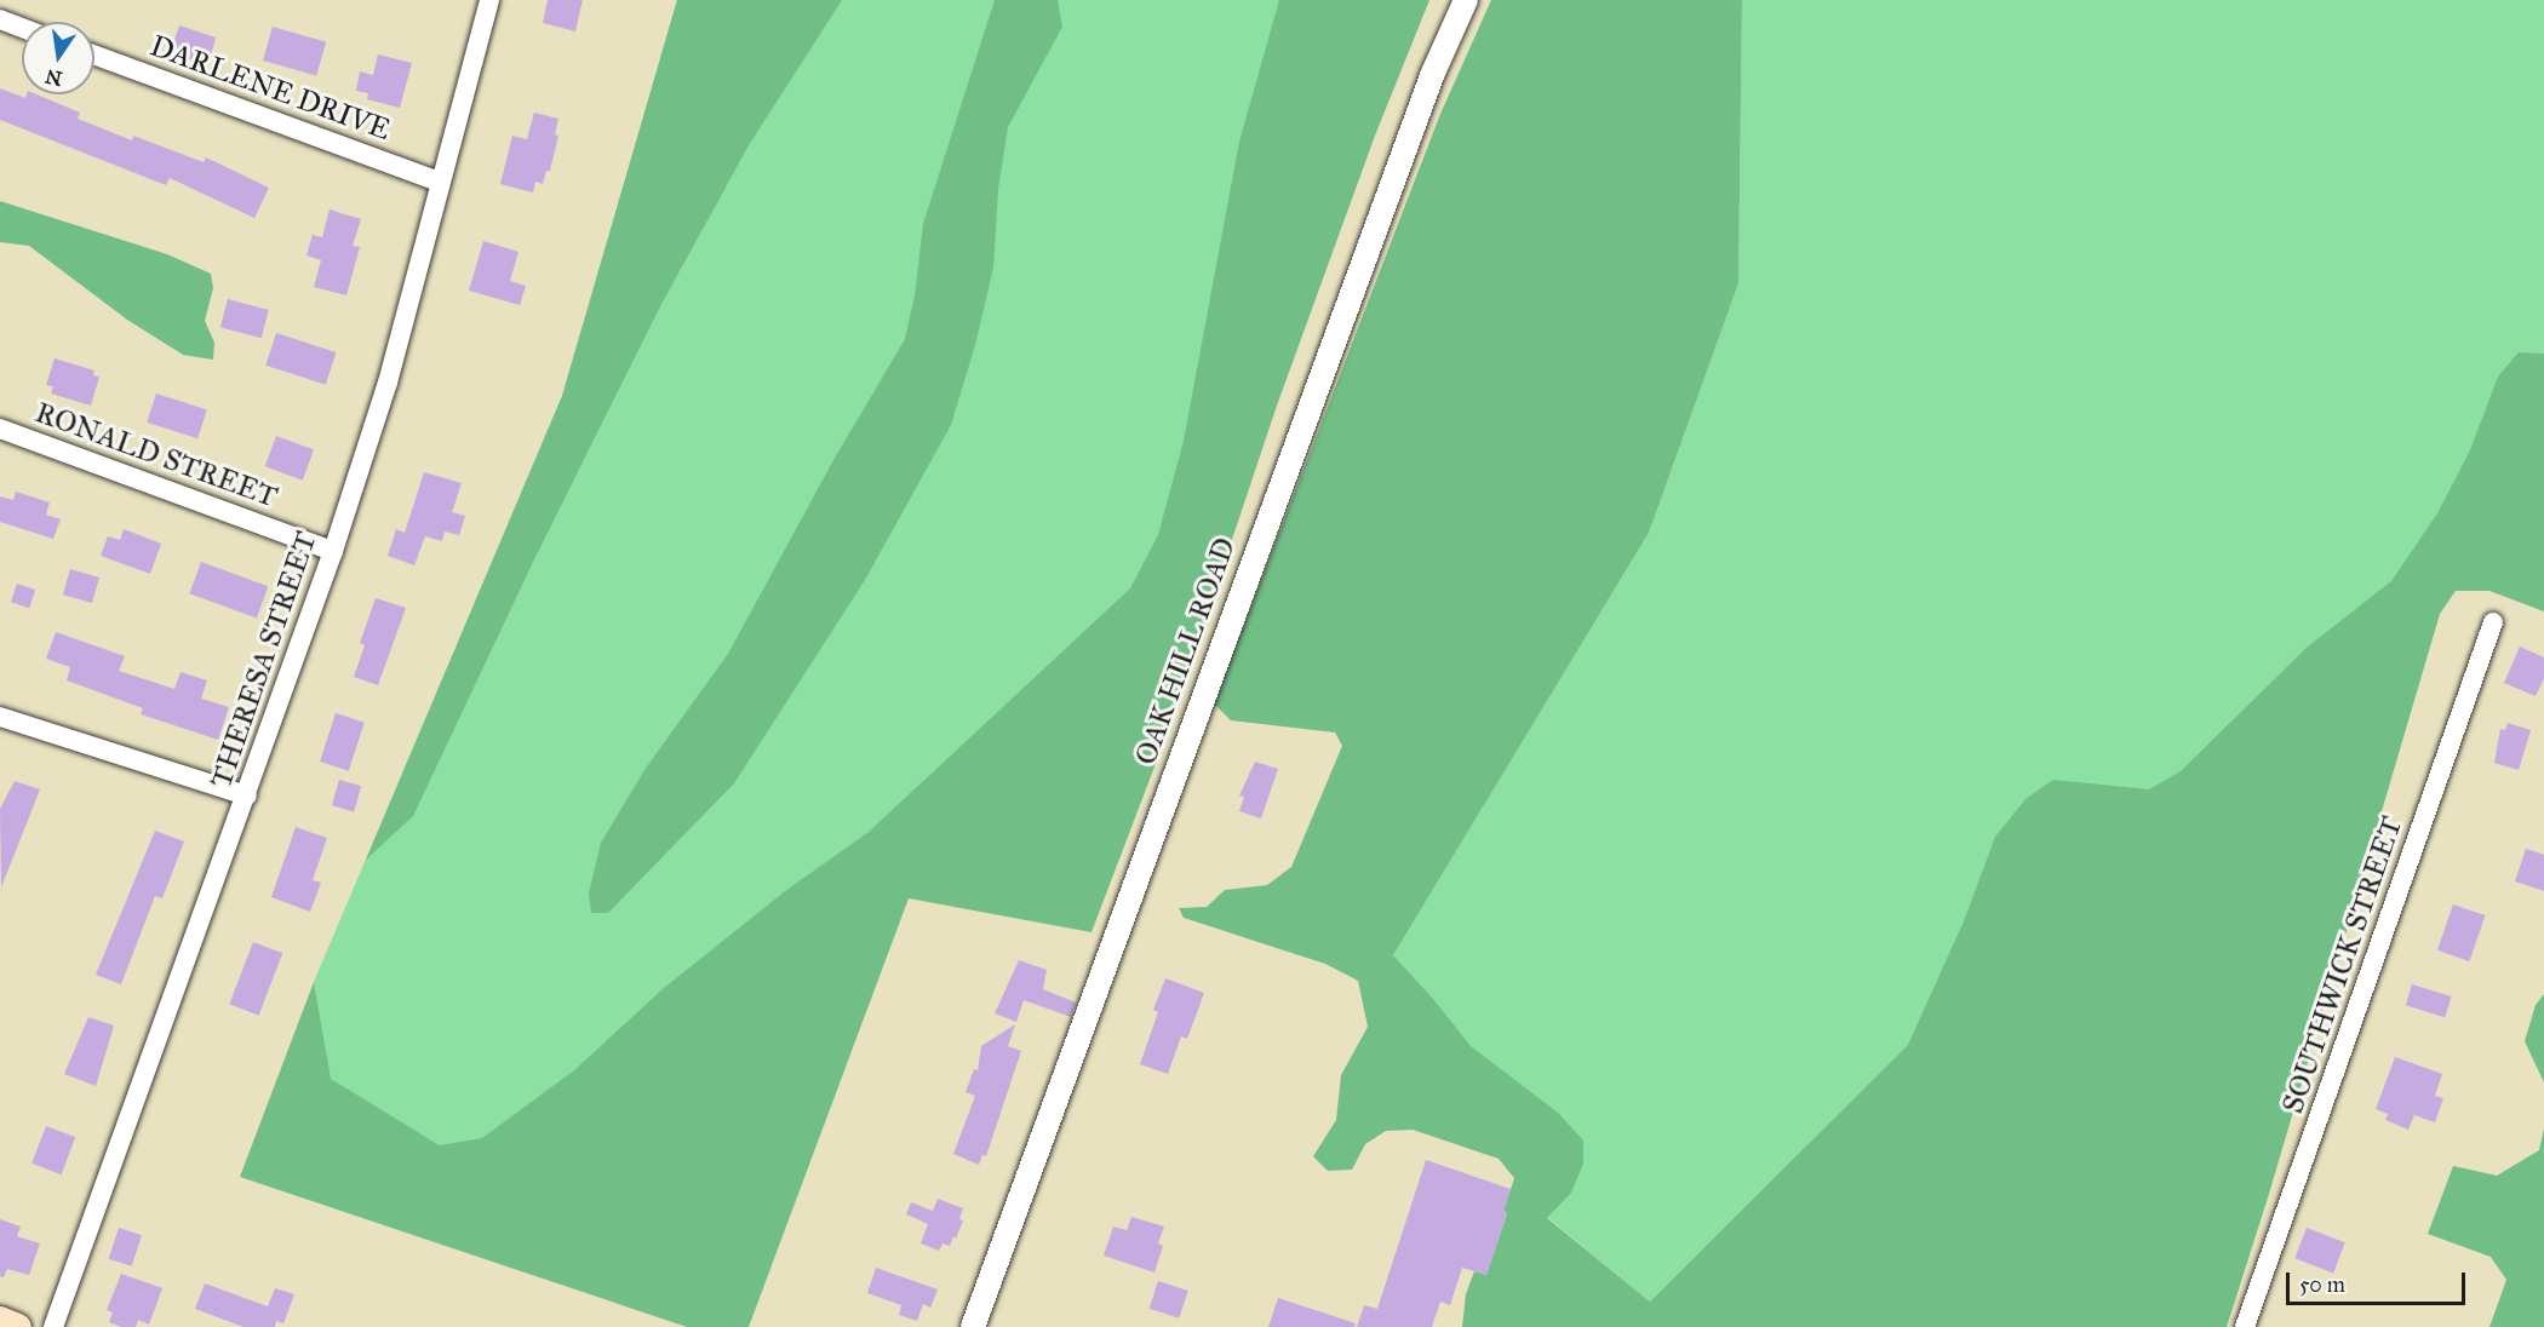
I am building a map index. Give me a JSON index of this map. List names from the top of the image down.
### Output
{
  "streets": {
    "street": [
      "DARLENE DRIVE",
      "RONALD STREET",
      "OAK HILL ROAD",
      "THERESA STREET",
      "SOUTHWICK STREET"
    ]
  },
  "crossings": [
    ["DARLENE DRIVE", "THERESA STREET"],
    ["RONALD STREET", "THERESA STREET"]
  ],
  "scale_bar": "50 m",
  "north": "bottom"
}
